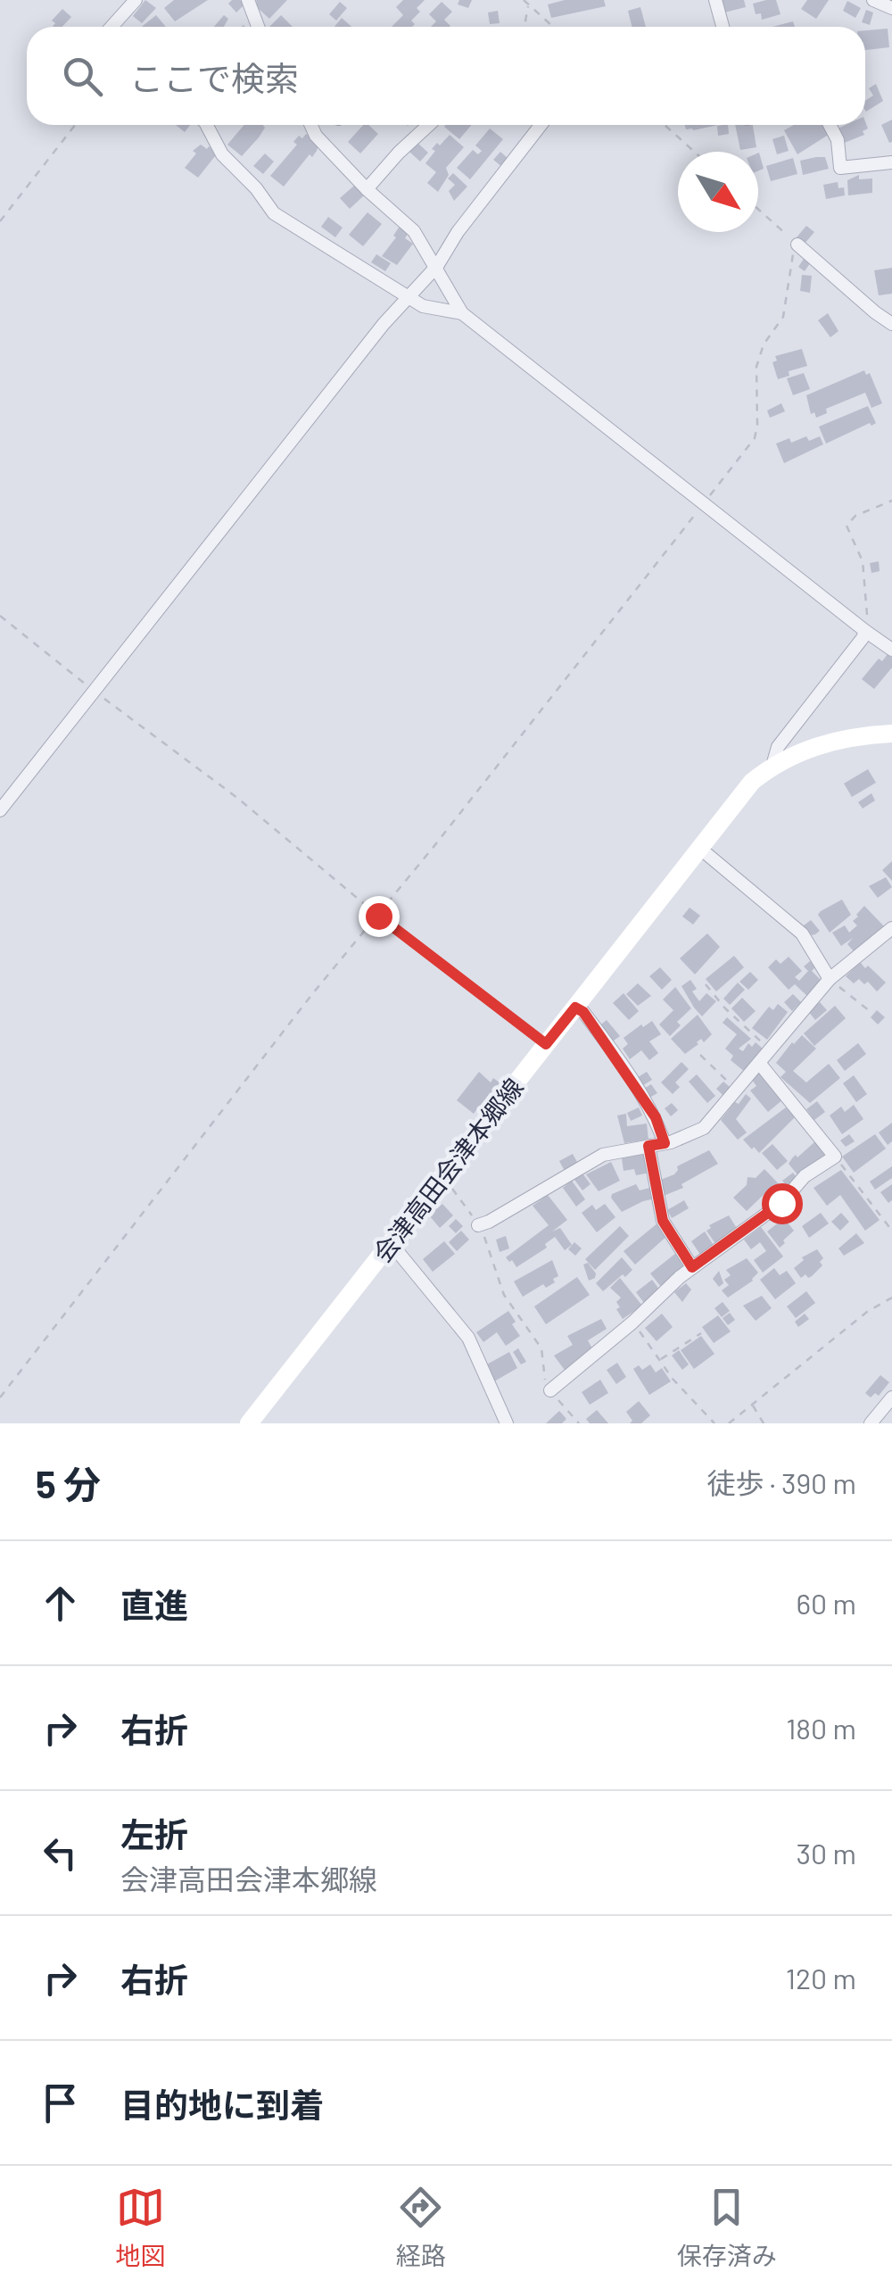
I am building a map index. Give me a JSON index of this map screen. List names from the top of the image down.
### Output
{
  "streets": {
    "main road": ["会津高田会津本郷線"]
  },
  "north": "bottom right",
  "page": {
    "search": "ここで検索",
    "heading": ["5 分", "徒歩 · 390 m"],
    "list": [
      ["直進", "60 m"],
      ["右折", "180 m"],
      ["左折", "会津高田会津本郷線", "30 m"],
      ["右折", "120 m"],
      "目的地に到着"
    ],
    "nav": ["地図", "経路", "保存済み"]
  }
}
